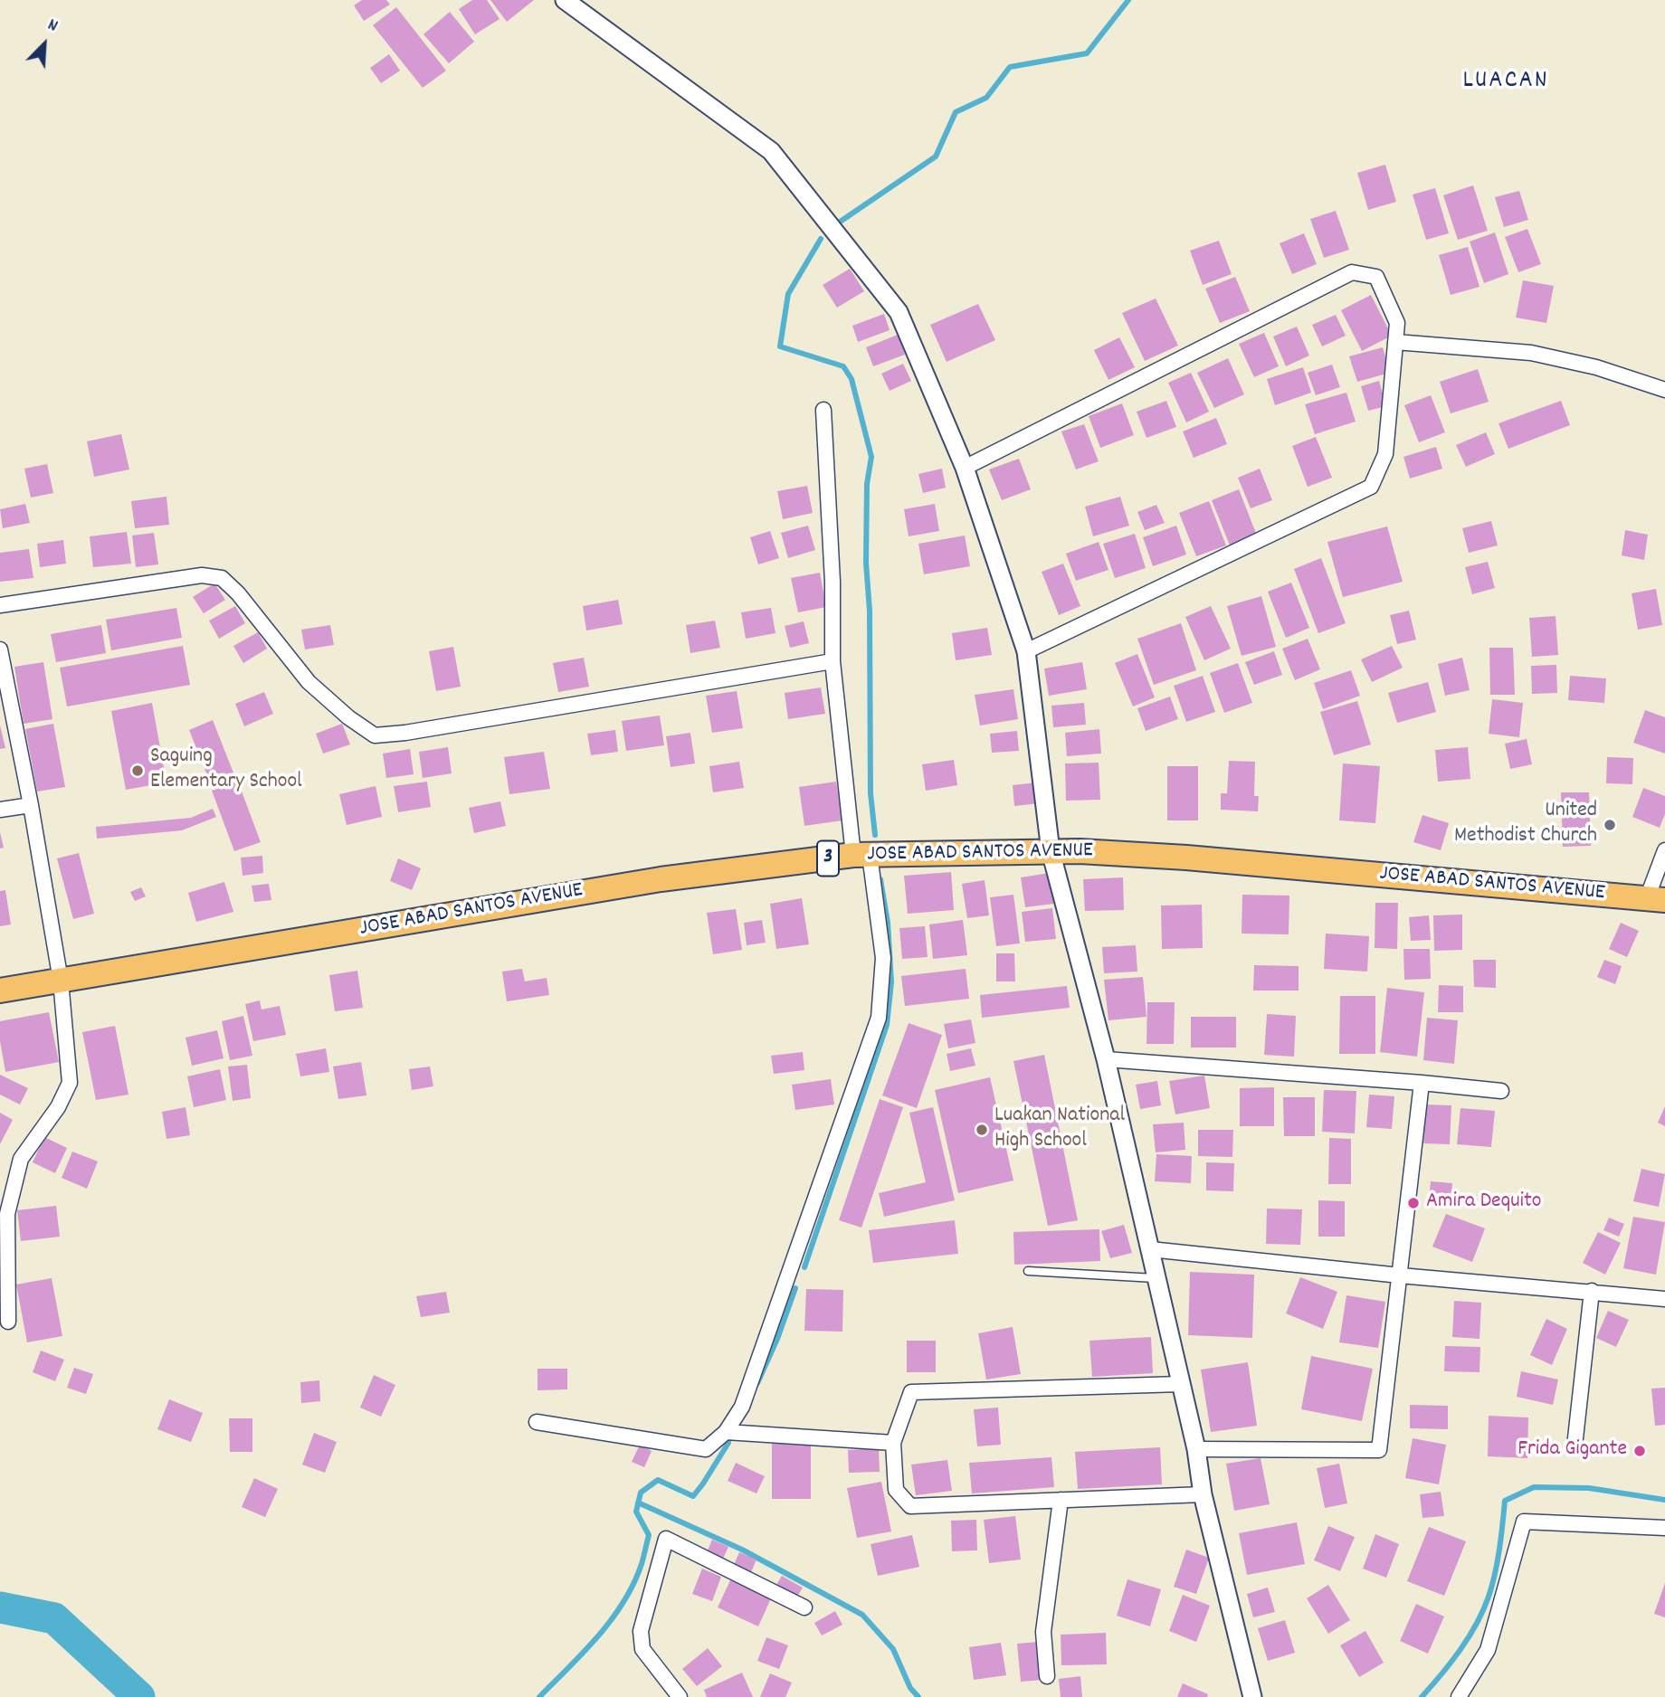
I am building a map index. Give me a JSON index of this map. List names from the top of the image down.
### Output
{
  "streets": {
    "highway": ["JOSE ABAD SANTOS AVENUE", "3"]
  },
  "districts": ["LUACAN"],
  "places": [
    "Saguing Elementary School",
    "United Methodist Church",
    "Luakan National High School",
    "Amira Dequito",
    "Frida Gigante"
  ],
  "north": "top right"
}
